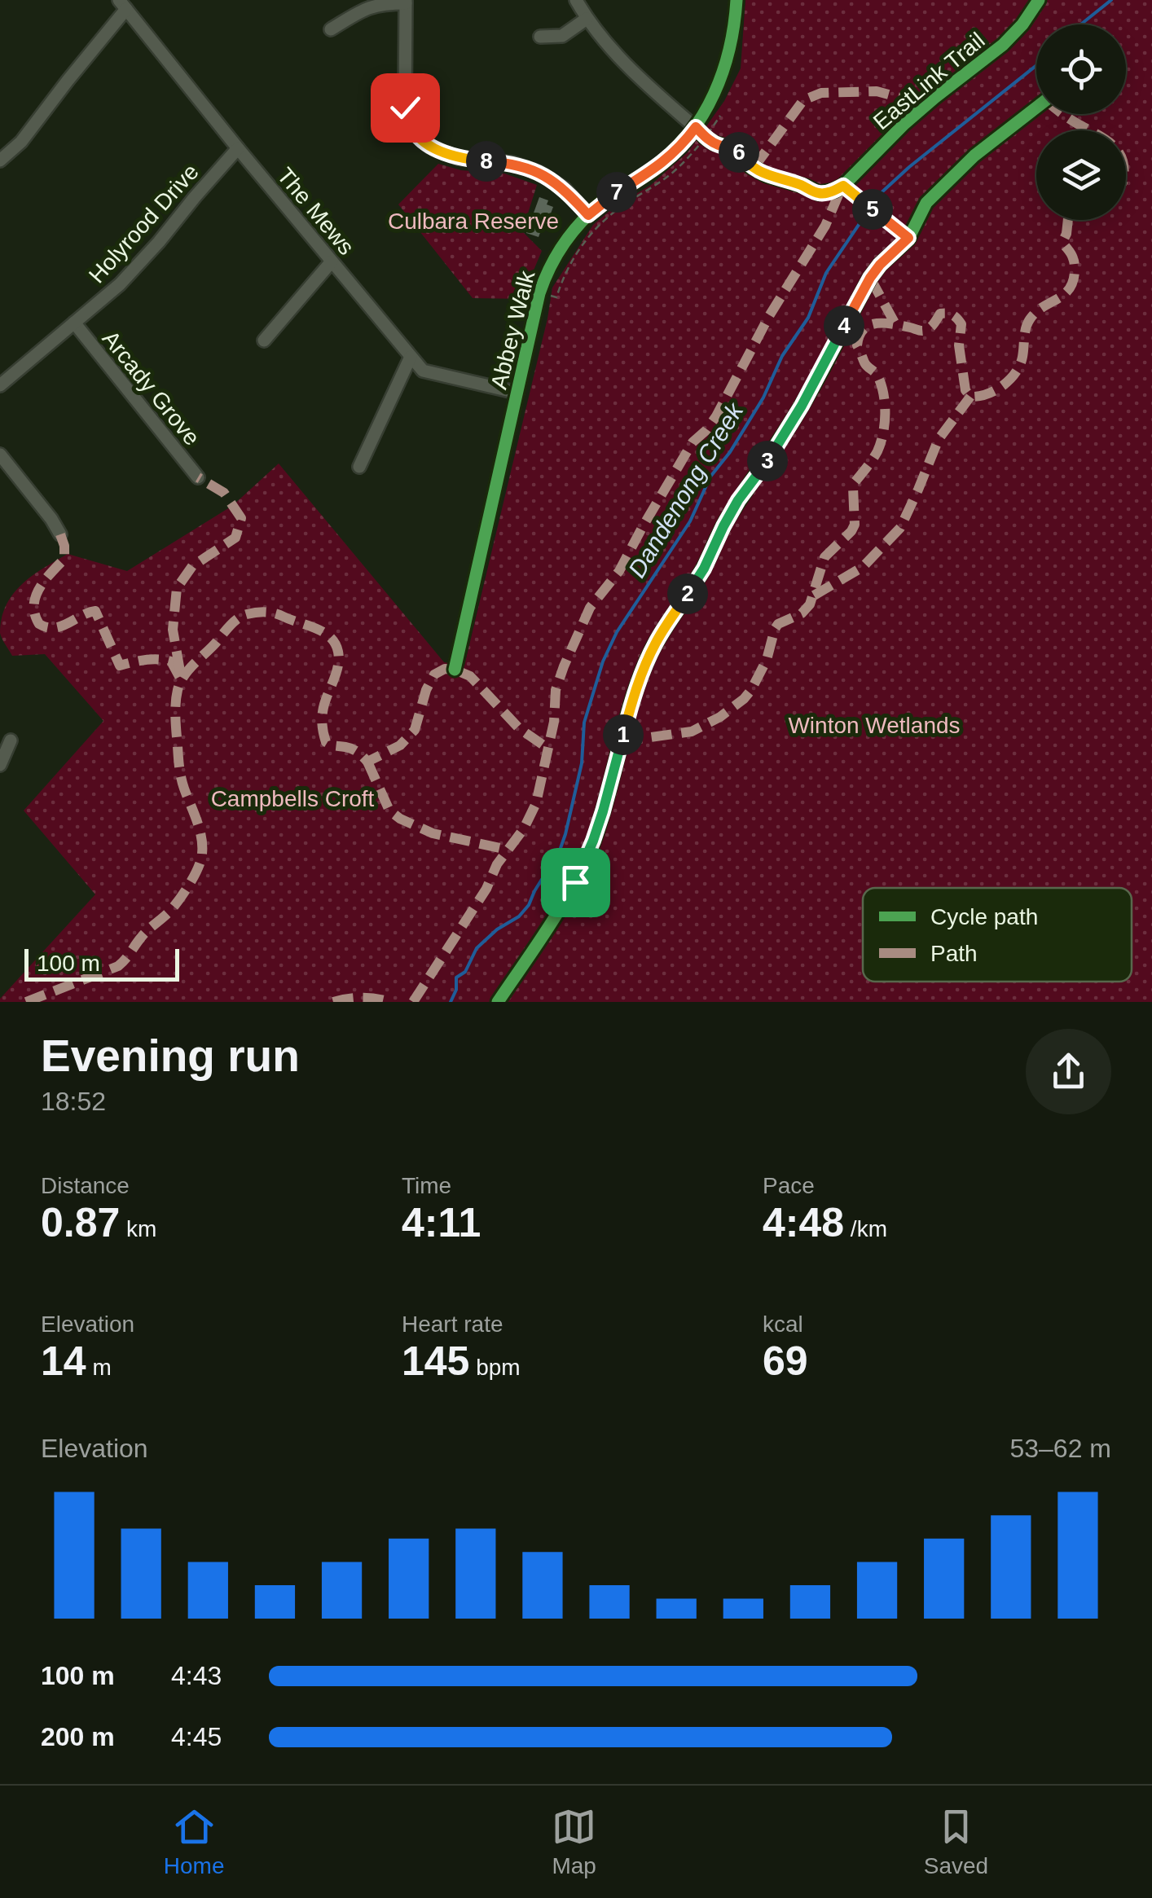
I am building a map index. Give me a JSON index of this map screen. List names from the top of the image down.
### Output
{
  "streets": {
    "street": [
      "The Mews",
      "Holyrood Drive",
      "Abbey Walk",
      "Arcady Grove"
    ],
    "cycle path": ["EastLink Trail"]
  },
  "crossings": [
    ["The Mews", "Holyrood Drive"],
    ["The Mews", "Abbey Walk"],
    ["Holyrood Drive", "Arcady Grove"]
  ],
  "water": ["Dandenong Creek"],
  "parks": ["Culbara Reserve", "Winton Wetlands", "Campbells Croft"],
  "legend": ["Cycle path", "Path"],
  "scale_bar": "100 m",
  "page": {
    "pins": [
      "6",
      "8",
      "7",
      "5",
      "4",
      "3",
      "2",
      "1"
    ],
    "scale": "100 m",
    "heading": ["Evening run", "18:52"],
    "stats": [
      ["Distance", "0.87 km"],
      ["Time", "4:11"],
      ["Pace", "4:48 /km"],
      ["Elevation", "14 m"],
      ["Heart rate", "145 bpm"],
      ["kcal", "69"]
    ],
    "chart": ["Elevation", "53–62 m"],
    "list": [
      {
        "name": "100 m",
        "note": "4:43"
      },
      {
        "name": "200 m",
        "note": "4:45"
      }
    ],
    "tabs": ["Home", "Map", "Saved"]
  }
}
